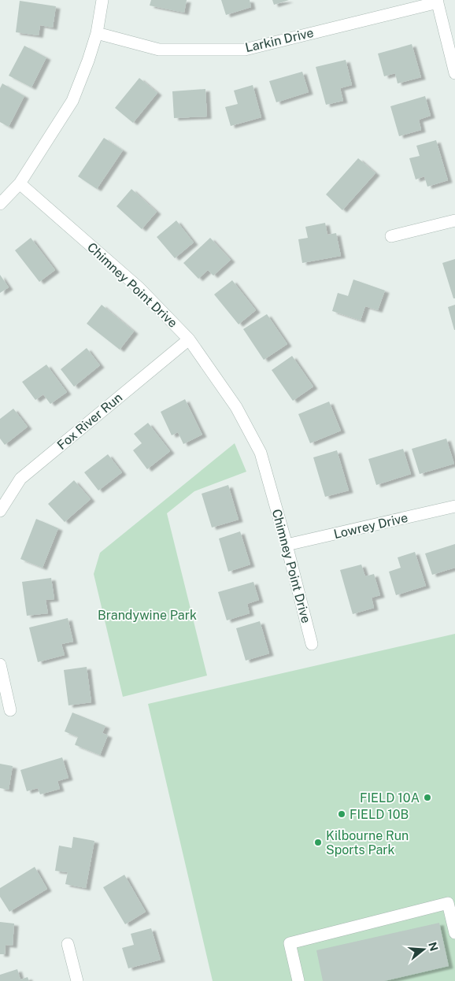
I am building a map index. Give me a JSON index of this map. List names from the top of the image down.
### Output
{
  "streets": {
    "street": [
      "Larkin Drive",
      "Chimney Point Drive",
      "Fox River Run",
      "Lowrey Drive"
    ]
  },
  "crossings": [
    ["Chimney Point Drive", "Fox River Run"],
    ["Chimney Point Drive", "Lowrey Drive"]
  ],
  "parks": ["Brandywine Park"],
  "places": ["FIELD 10A", "FIELD 10B", "Kilbourne Run Sports Park"],
  "north": "right"
}
